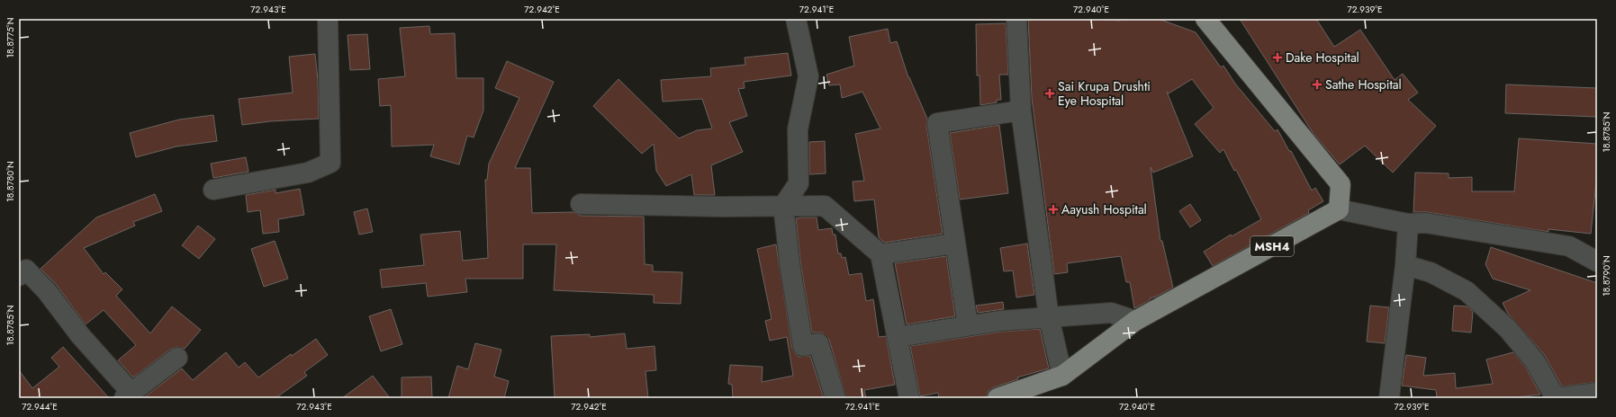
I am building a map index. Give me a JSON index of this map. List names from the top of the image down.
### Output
{
  "streets": {
    "main road": ["MSH4"]
  },
  "places": {
    "health": [
      "Dake Hospital",
      "Sathe Hospital",
      "Sai Krupa Drushti Eye Hospital",
      "Aayush Hospital"
    ]
  },
  "coordinates": [
    "72.943°E",
    "72.942°E",
    "72.941°E",
    "72.940°E",
    "72.939°E",
    "18.8775°N",
    "18.8785°N",
    "18.8780°N",
    "18.8790°N",
    "72.944°E"
  ]
}
